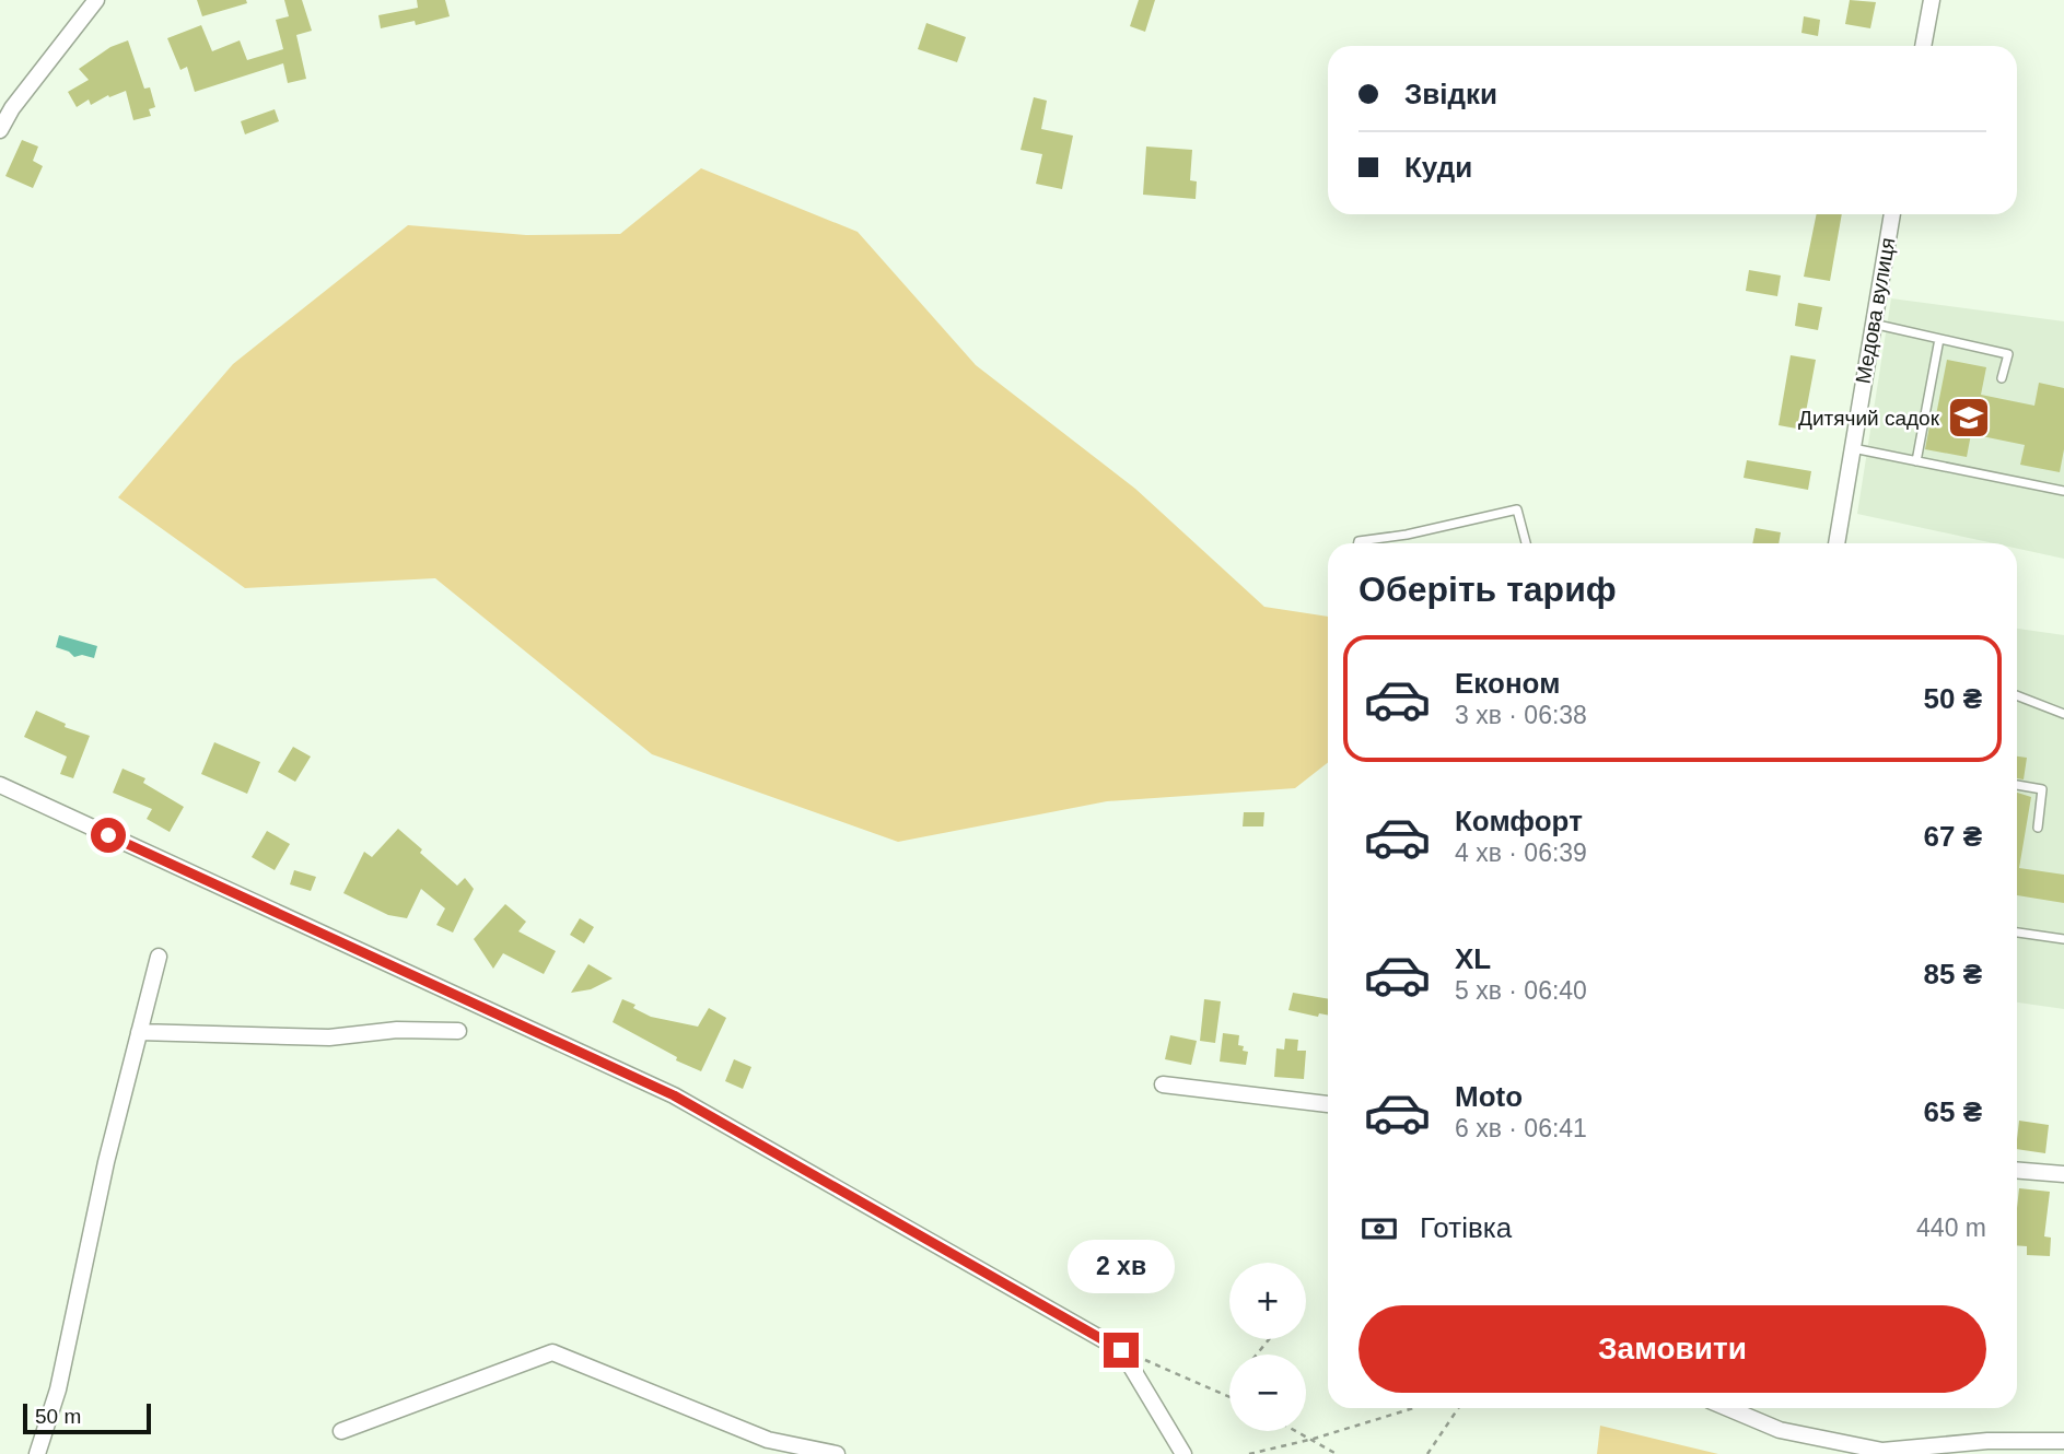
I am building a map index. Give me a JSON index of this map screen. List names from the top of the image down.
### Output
{
  "streets": {
    "street": ["Медова вулиця"]
  },
  "places": {
    "school or university": ["Дитячий садок"]
  },
  "scale_bar": "50 m",
  "page": {
    "banner": ["Звідки", "Куди"],
    "heading": "Оберіть тариф",
    "list": [
      {
        "name": "Економ",
        "note": "3 хв · 06:38",
        "value": "50 ₴"
      },
      {
        "name": "Комфорт",
        "note": "4 хв · 06:39",
        "value": "67 ₴"
      },
      {
        "name": "XL",
        "note": "5 хв · 06:40",
        "value": "85 ₴"
      },
      {
        "name": "Moto",
        "note": "6 хв · 06:41",
        "value": "65 ₴"
      }
    ],
    "pay": ["Готівка", "440 m"],
    "bubble": "2 хв",
    "map_buttons": ["+", "−"],
    "buttons": "Замовити",
    "scale": "50 m"
  }
}
